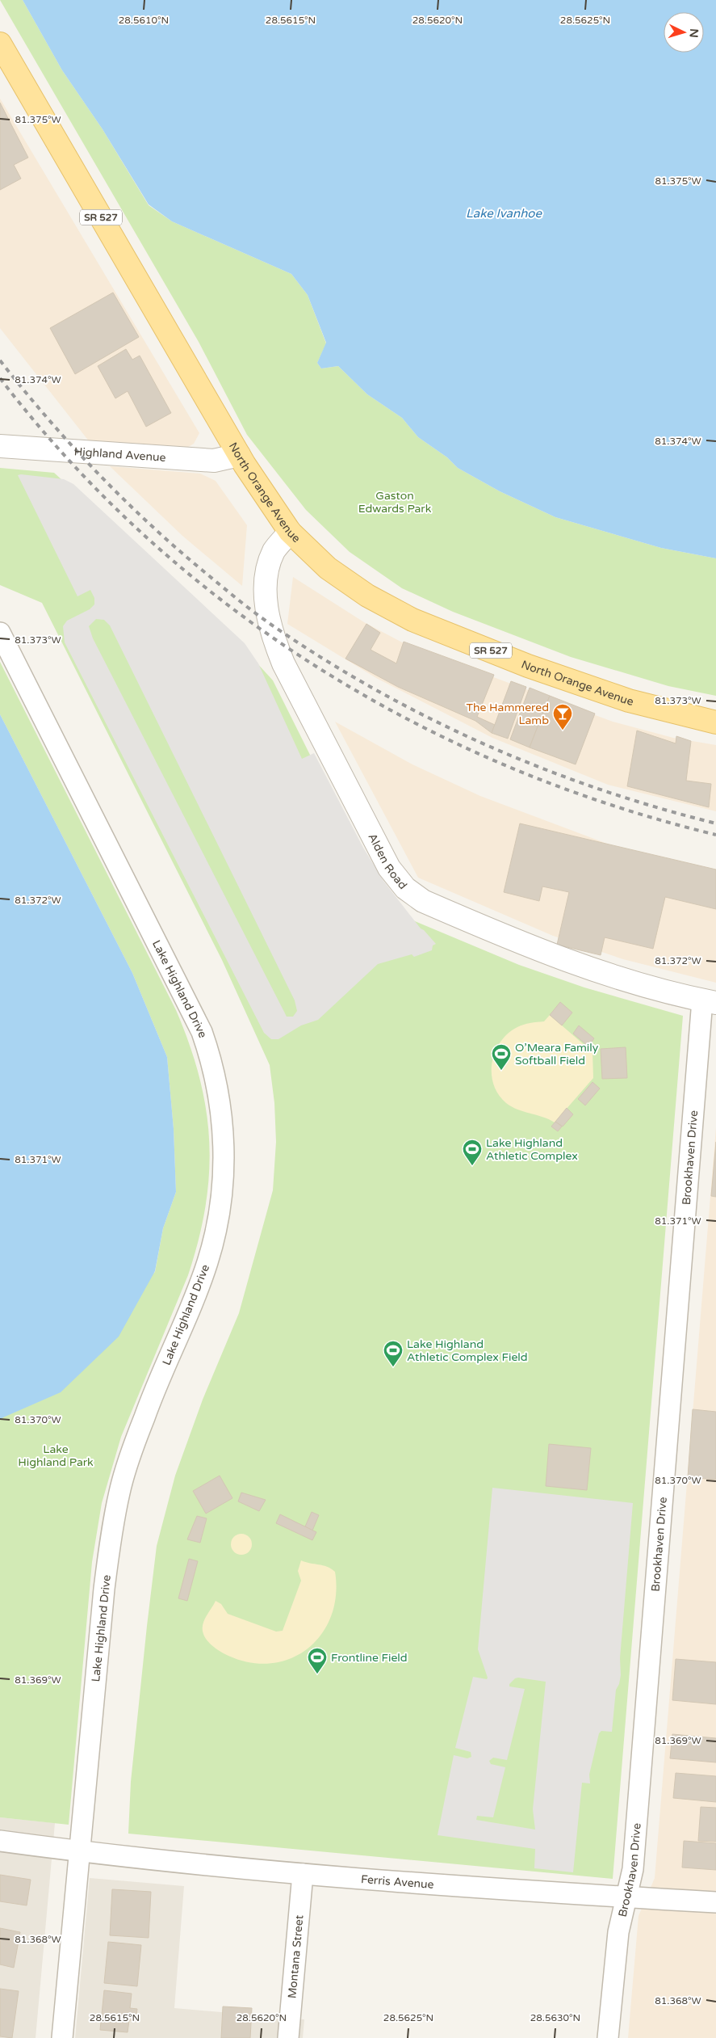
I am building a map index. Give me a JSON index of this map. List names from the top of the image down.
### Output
{
  "streets": {
    "main road": ["SR 527", "North Orange Avenue"],
    "street": [
      "Highland Avenue",
      "Alden Road",
      "Lake Highland Drive",
      "Brookhaven Drive",
      "Ferris Avenue",
      "Montana Street"
    ]
  },
  "crossings": [
    ["Highland Avenue", "North Orange Avenue"],
    ["North Orange Avenue", "Alden Road"],
    ["Alden Road", "Brookhaven Drive"],
    ["Lake Highland Drive", "Ferris Avenue"],
    ["Brookhaven Drive", "Ferris Avenue"],
    ["Ferris Avenue", "Montana Street"]
  ],
  "water": ["Lake Ivanhoe"],
  "parks": ["Gaston Edwards Park", "Lake Highland Park"],
  "places": {
    "bar": ["The Hammered Lamb"],
    "sports": [
      "O’Meara Family Softball Field",
      "Lake Highland Athletic Complex",
      "Lake Highland Athletic Complex Field",
      "Frontline Field"
    ]
  },
  "north": "right",
  "coordinates": [
    "28.5610°N",
    "28.5615°N",
    "28.5620°N",
    "28.5625°N",
    "81.375°W",
    "81.374°W",
    "81.373°W",
    "81.372°W",
    "81.371°W",
    "81.370°W",
    "81.369°W",
    "81.368°W",
    "28.5630°N"
  ]
}
